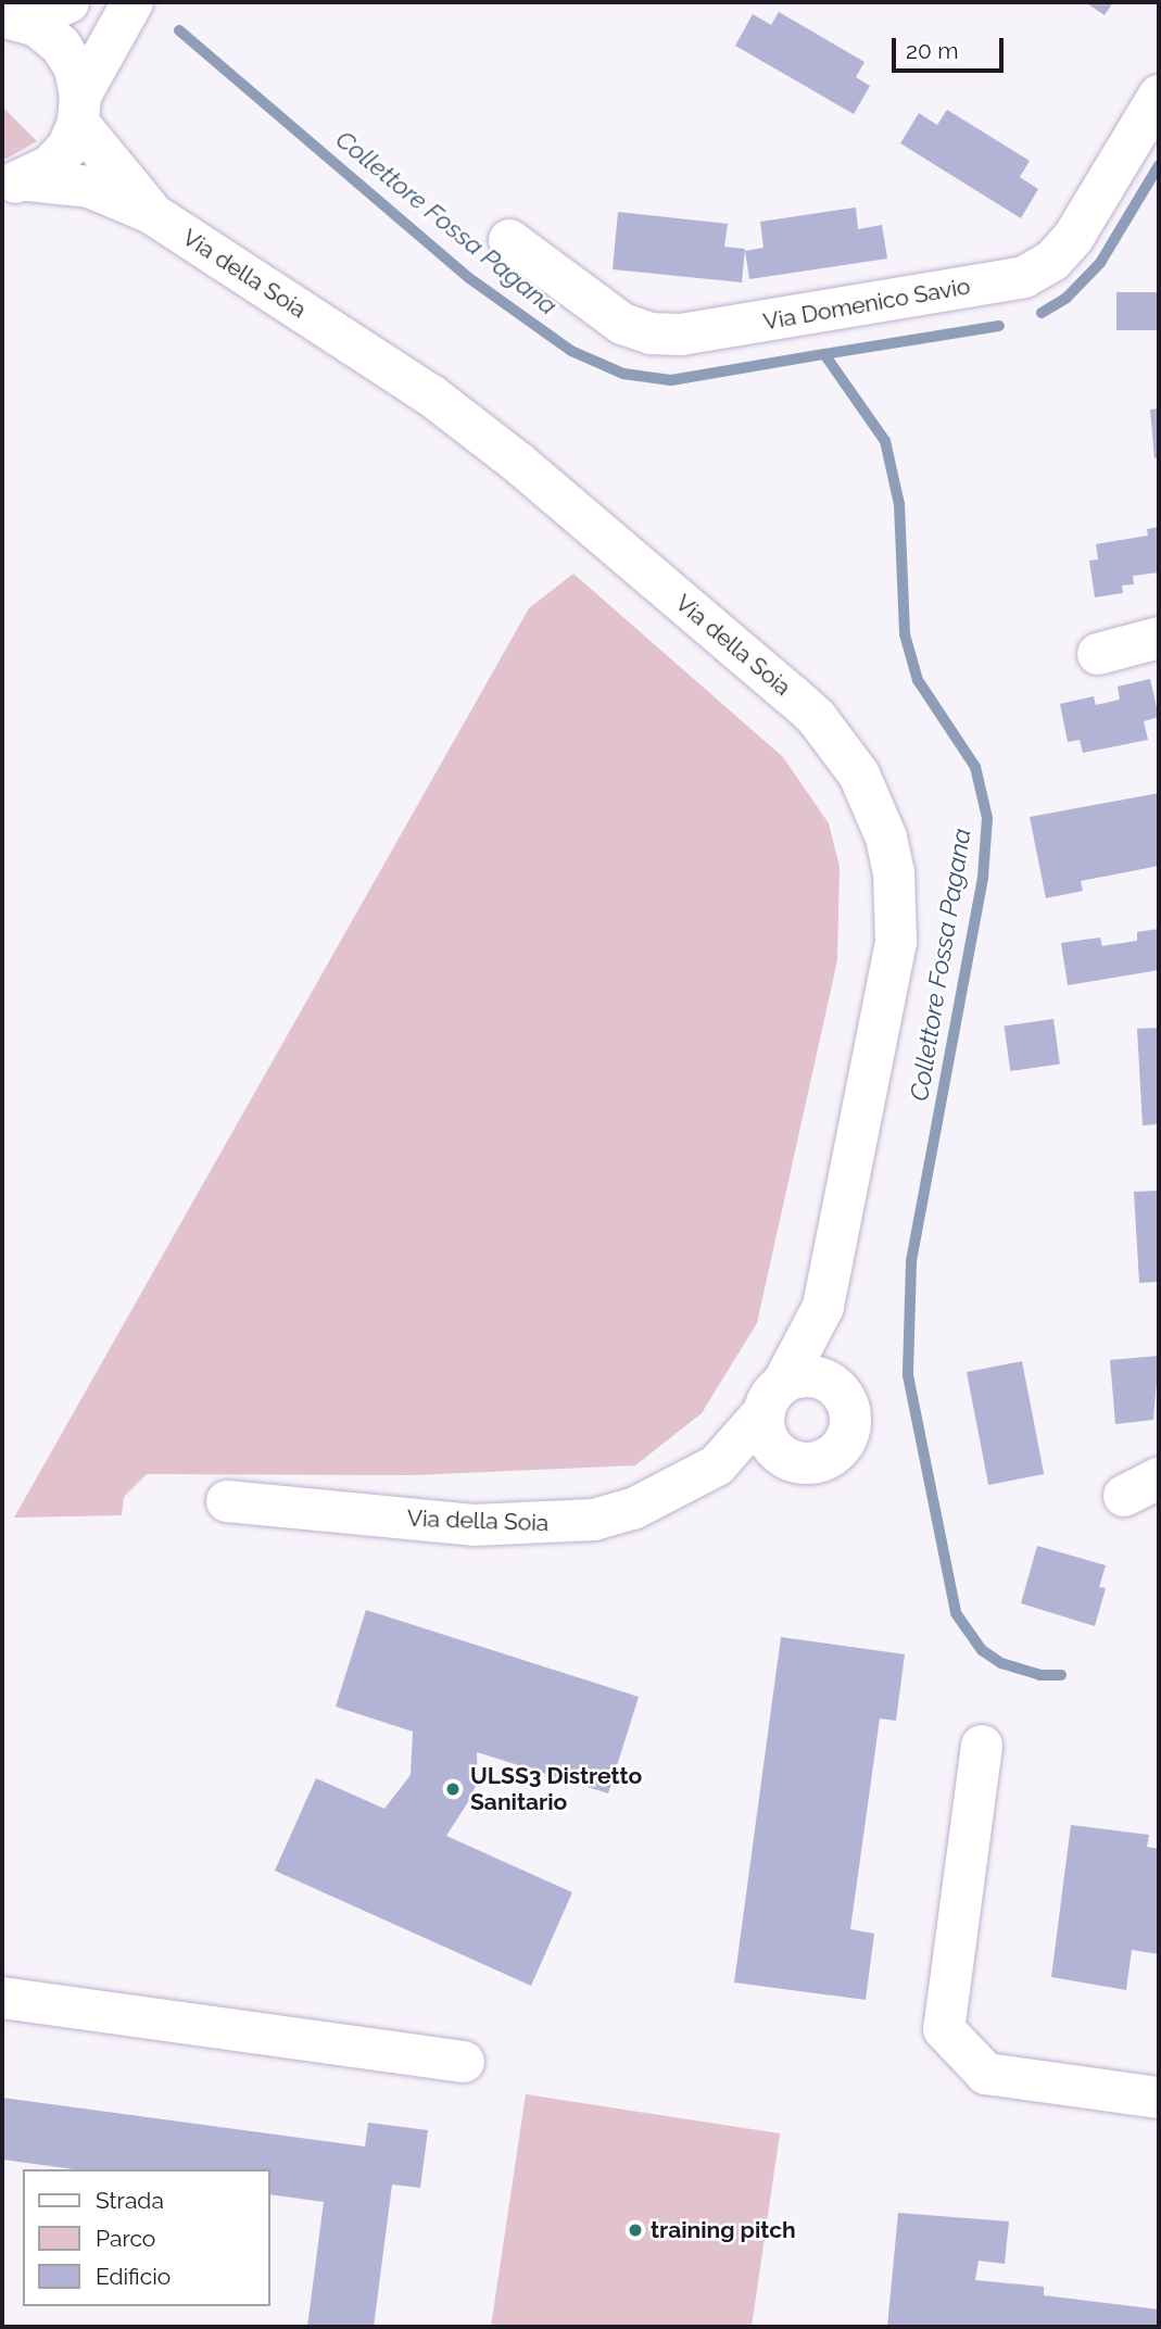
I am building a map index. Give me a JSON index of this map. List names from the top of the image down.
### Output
{
  "streets": {
    "street": ["Via della Soia", "Via Domenico Savio"]
  },
  "water": ["Collettore Fossa Pagana"],
  "places": ["ULSS3 Distretto Sanitario", "training pitch"],
  "legend": ["Strada", "Parco", "Edificio"],
  "scale_bar": "20 m"
}
